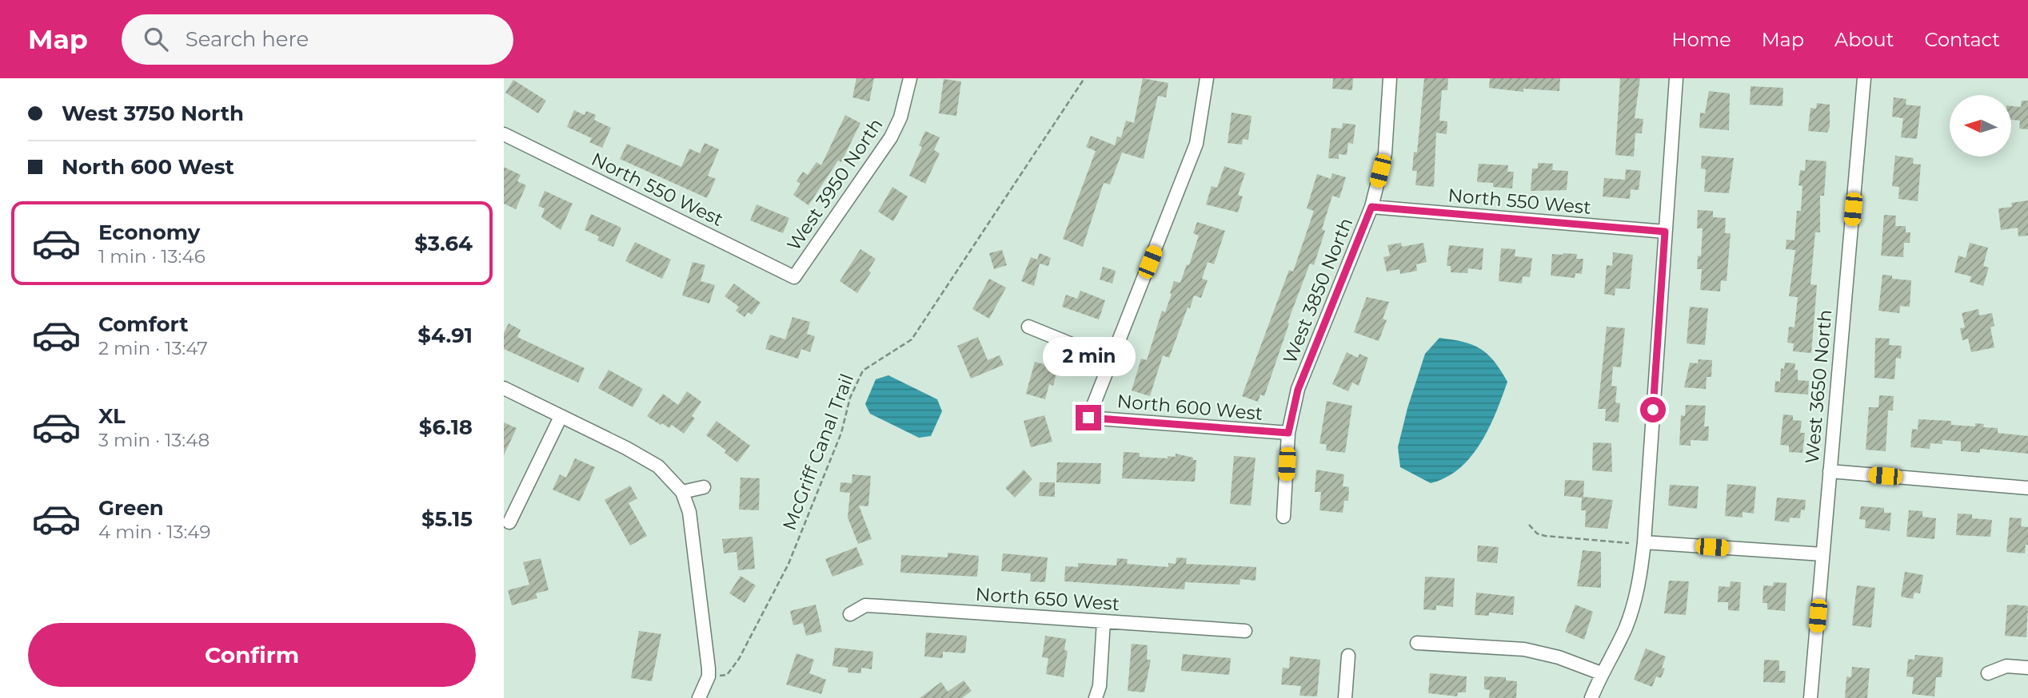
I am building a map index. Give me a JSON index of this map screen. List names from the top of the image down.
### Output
{
  "streets": {
    "street": [
      "West 3950 North",
      "North 550 West",
      "West 3850 North",
      "West 3650 North",
      "North 600 West",
      "North 650 West"
    ],
    "path": ["McGriff Canal Trail"]
  },
  "crossings": [
    ["West 3950 North", "North 550 West"],
    ["North 550 West", "West 3850 North"],
    ["West 3850 North", "North 600 West"]
  ],
  "north": "left",
  "page": {
    "header": "Map",
    "search": "Search here",
    "nav": [
      "Home",
      "Map",
      "About",
      "Contact"
    ],
    "banner": ["West 3750 North", "North 600 West"],
    "list": [
      {
        "name": "Economy",
        "note": "1 min · 13:46",
        "value": "$3.64"
      },
      {
        "name": "Comfort",
        "note": "2 min · 13:47",
        "value": "$4.91"
      },
      {
        "name": "XL",
        "note": "3 min · 13:48",
        "value": "$6.18"
      },
      {
        "name": "Green",
        "note": "4 min · 13:49",
        "value": "$5.15"
      }
    ],
    "bubble": "2 min",
    "buttons": "Confirm"
  }
}
